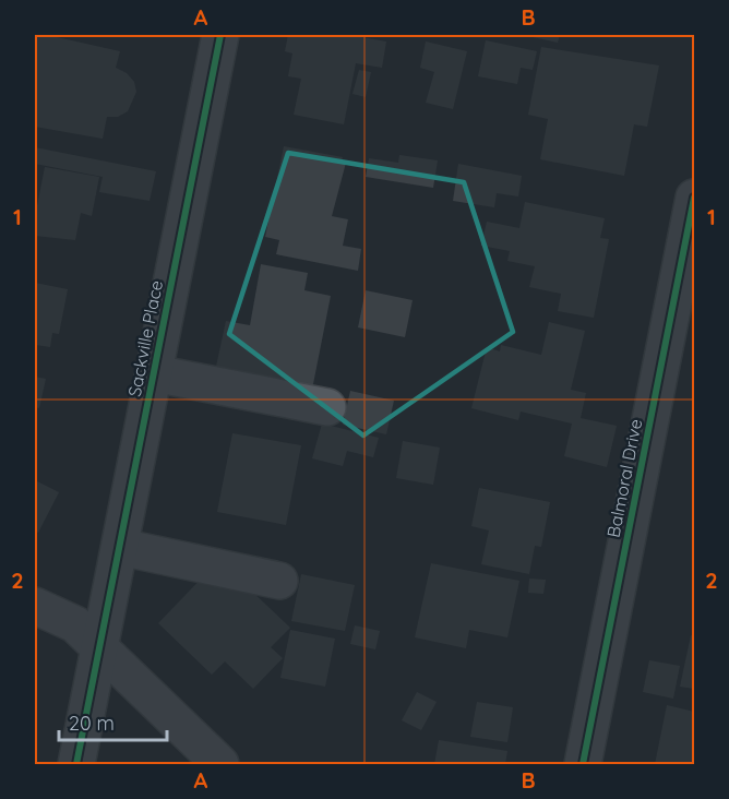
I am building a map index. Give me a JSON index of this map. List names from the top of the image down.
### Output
{
  "streets": {
    "street": ["Sackville Place", "Balmoral Drive"]
  },
  "scale_bar": "20 m",
  "grid": {
    "columns": ["A", "B"],
    "rows": ["1", "2"]
  }
}
